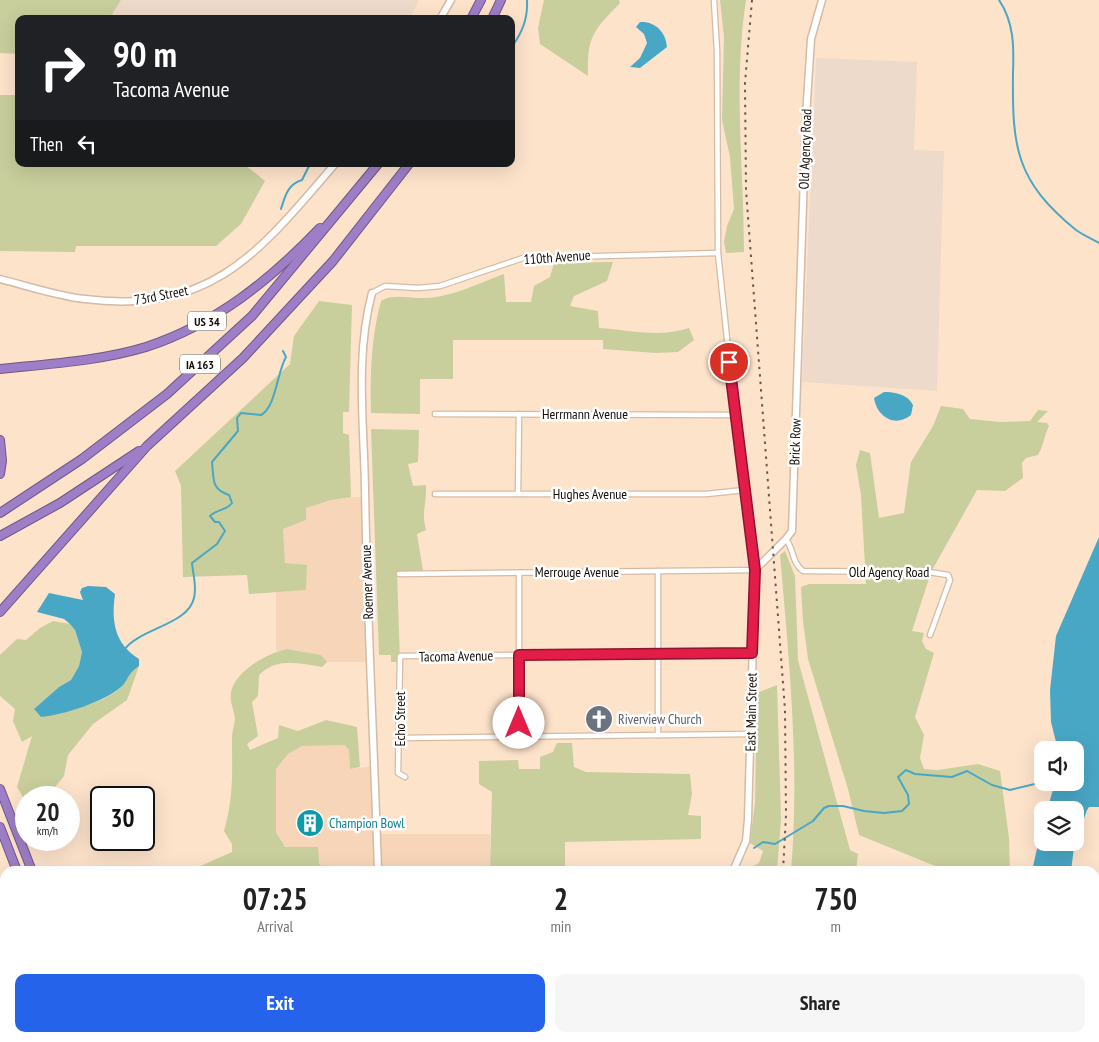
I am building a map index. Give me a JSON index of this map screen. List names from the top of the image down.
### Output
{
  "streets": {
    "highway": ["US 34", "IA 163"],
    "street": [
      "Old Agency Road",
      "110th Avenue",
      "73rd Street",
      "Herrmann Avenue",
      "Brick Row",
      "Hughes Avenue",
      "Merrouge Avenue",
      "Roemer Avenue",
      "Tacoma Avenue",
      "East Main Street",
      "Echo Street"
    ]
  },
  "crossings": [
    ["Old Agency Road", "Brick Row"],
    ["110th Avenue", "Roemer Avenue"],
    ["110th Avenue", "East Main Street"],
    ["US 34", "IA 163"],
    ["Herrmann Avenue", "East Main Street"],
    ["Brick Row", "Merrouge Avenue"],
    ["Brick Row", "East Main Street"],
    ["Hughes Avenue", "East Main Street"],
    ["Merrouge Avenue", "East Main Street"],
    ["Tacoma Avenue", "East Main Street"],
    ["Tacoma Avenue", "Echo Street"]
  ],
  "places": {
    "church": ["Riverview Church"],
    "building": ["Champion Bowl"]
  },
  "page": {
    "turn": ["90 m", "Tacoma Avenue"],
    "then": "Then",
    "speed": "20 km/h",
    "limit": "30",
    "eta": [
      "07:25",
      "Arrival",
      "2",
      "min",
      "750",
      "m"
    ],
    "buttons": ["Exit", "Share"]
  }
}
